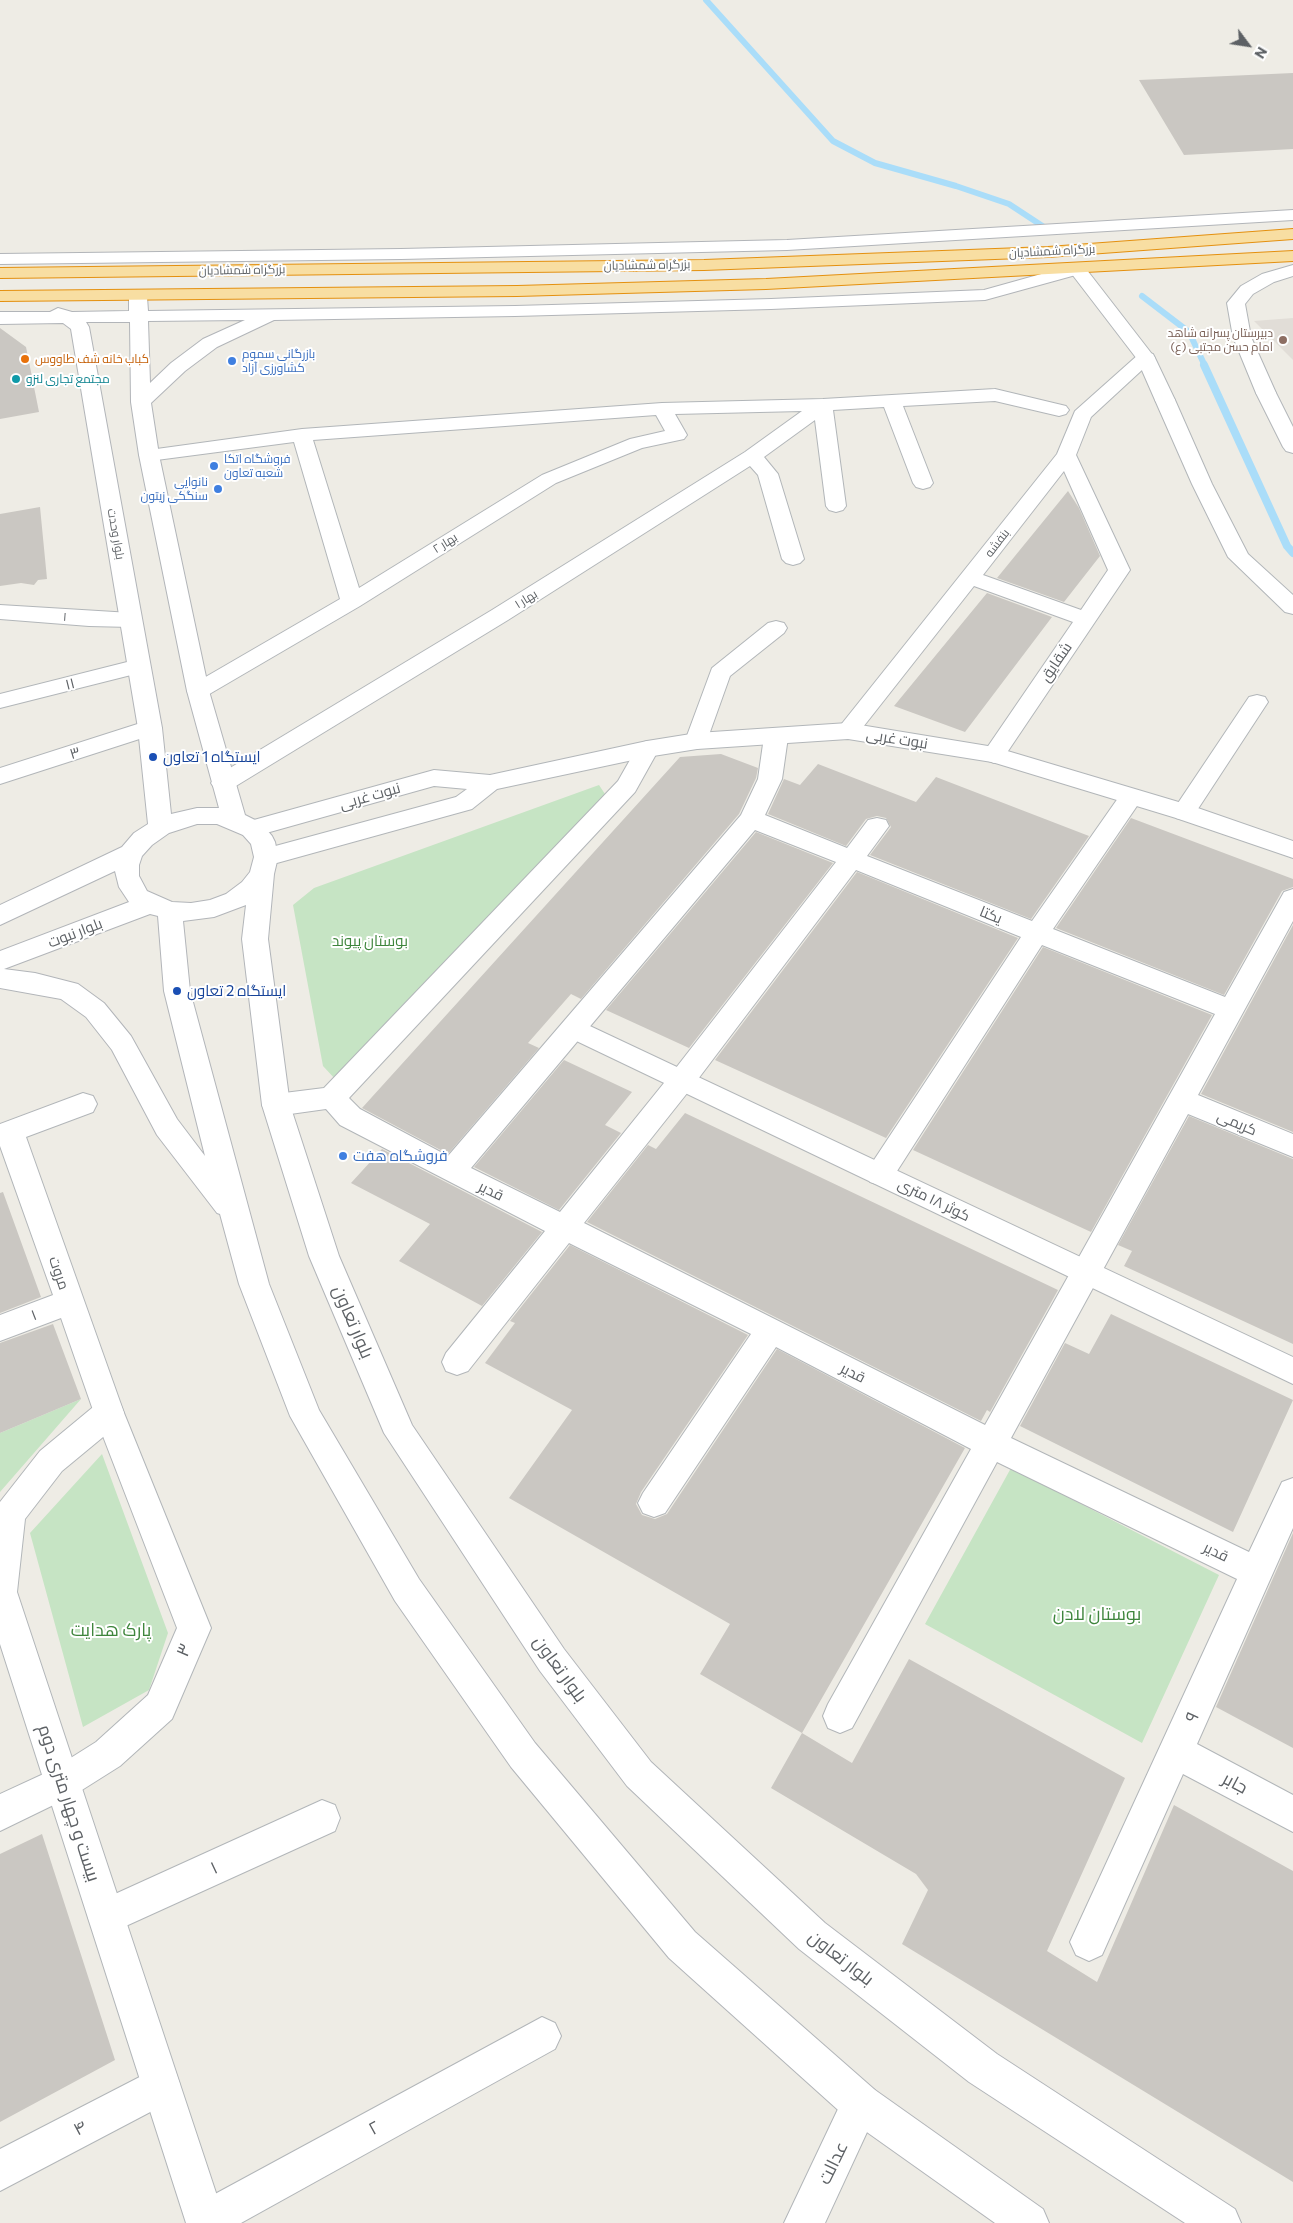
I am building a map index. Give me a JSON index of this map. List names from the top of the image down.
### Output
{
  "streets": {
    "highway": ["بزرگراه شمشادیان"],
    "street": [
      "بلوار وحدت",
      "بهار ۲",
      "بنفشه",
      "بهار ۱",
      "۱",
      "شقایق",
      "۱۱",
      "نبوت غربی",
      "۳",
      "یکتا",
      "بلوار نبوت",
      "کریمی",
      "قدیر",
      "کوثر ۱۸ متری",
      "مروت",
      "بلوار تعاون",
      "۹",
      "جابر",
      "بیست و چهار متری دوم",
      "۴",
      "۲",
      "عدالت"
    ]
  },
  "crossings": [
    ["بلوار وحدت", "۱"],
    ["بلوار وحدت", "۱۱"],
    ["بلوار وحدت", "نبوت غربی"],
    ["بلوار وحدت", "۳"],
    ["بلوار وحدت", "بلوار نبوت"],
    ["بلوار وحدت", "بلوار تعاون"],
    ["بنفشه", "شقایق"],
    ["بنفشه", "نبوت غربی"],
    ["۱", "مروت"],
    ["۱", "بیست و چهار متری دوم"],
    ["شقایق", "نبوت غربی"],
    ["نبوت غربی", "بلوار نبوت"],
    ["نبوت غربی", "بلوار تعاون"],
    ["۳", "مروت"],
    ["۳", "بیست و چهار متری دوم"],
    ["بلوار نبوت", "بلوار تعاون"],
    ["قدیر", "۹"],
    ["مروت", "بیست و چهار متری دوم"],
    ["۹", "جابر"],
    ["بیست و چهار متری دوم", "۴"],
    ["بیست و چهار متری دوم", "۲"]
  ],
  "parks": ["بوستان پیوند", "بوستان لادن", "پارک‌ هدایت"],
  "places": [
    "دبیرستان پسرانه شاهد امام حسن مجتبی (ع)",
    "کباب خانه شف طاووس",
    "بازرگانی سموم کشاورزی آزاد",
    "مجتمع تجاری لنزو",
    "فروشگاه اتکا شعبه تعاون",
    "نانوایی سنگکی زیتون",
    "ایستگاه 1 تعاون",
    "ایستگاه 2 تعاون",
    "فروشگاه هفت"
  ],
  "north": "bottom right"
}
